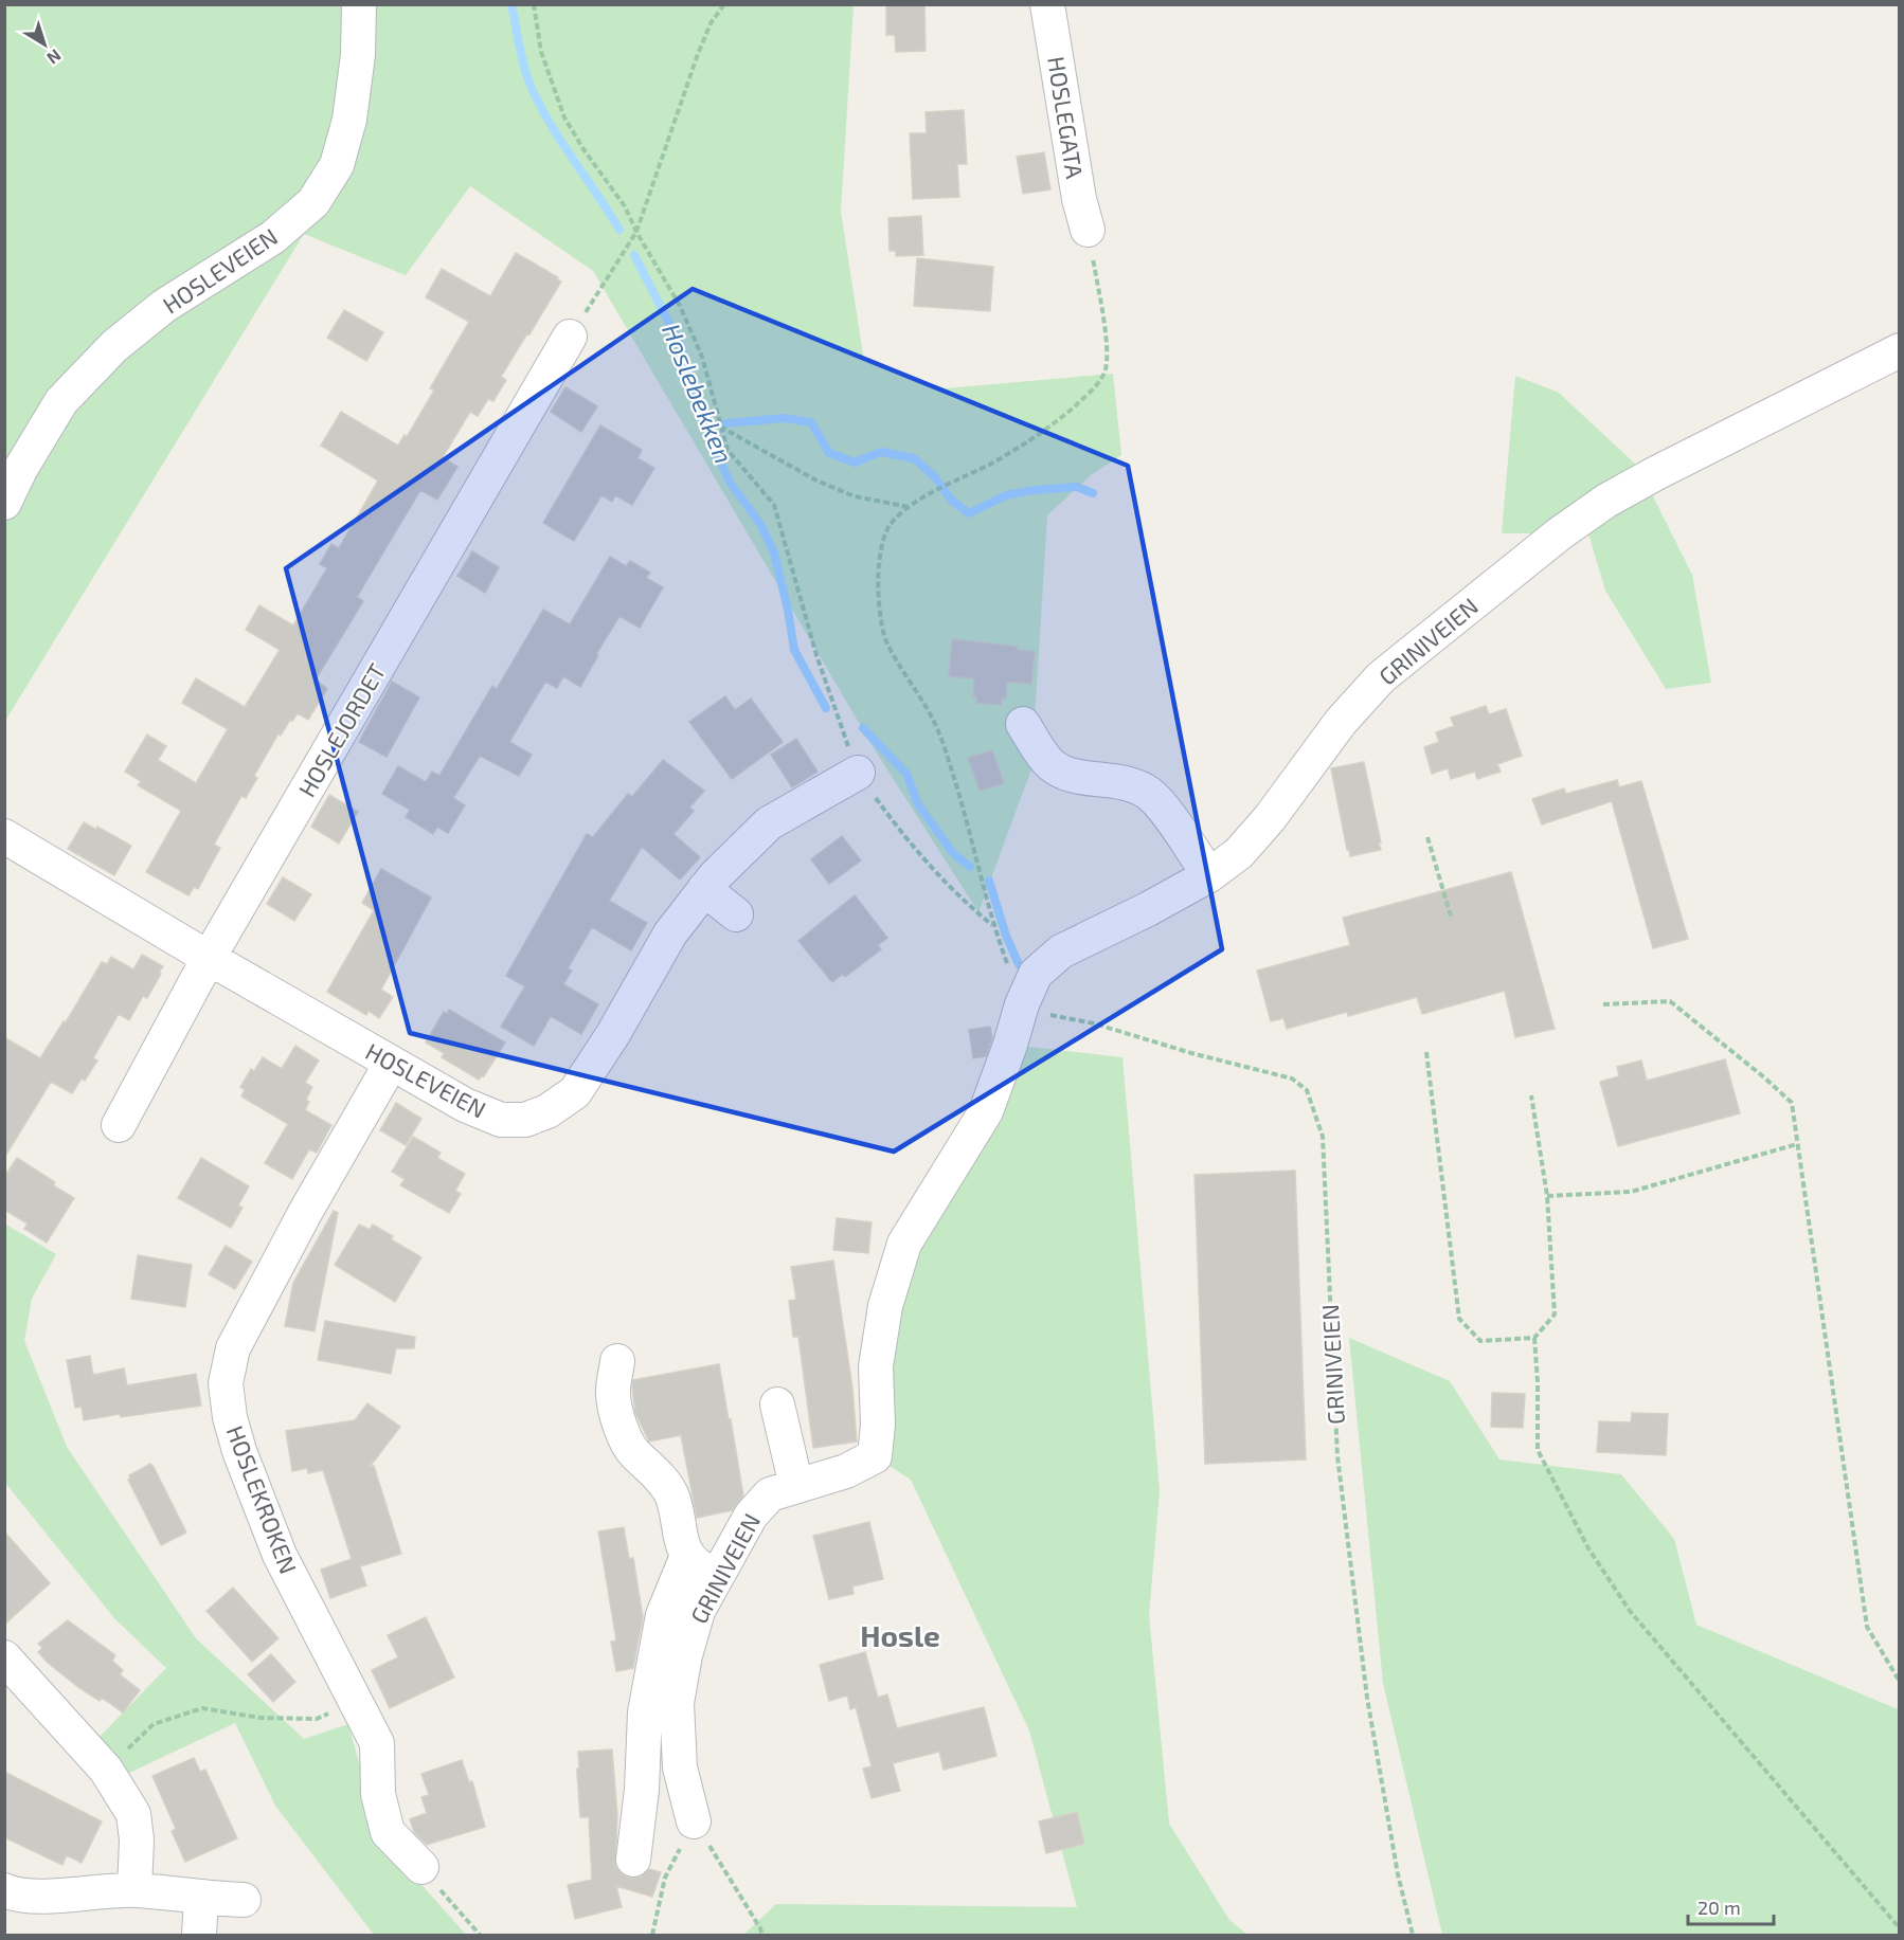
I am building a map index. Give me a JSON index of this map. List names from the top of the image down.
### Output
{
  "streets": {
    "street": [
      "HOSLEGATA",
      "HOSLEVEIEN",
      "GRINIVEIEN",
      "HOSLEJORDET",
      "HOSLEKROKEN"
    ]
  },
  "crossings": [
    ["HOSLEVEIEN", "HOSLEJORDET"],
    ["HOSLEVEIEN", "HOSLEKROKEN"]
  ],
  "districts": ["Hosle"],
  "water": ["Hoslebekken"],
  "scale_bar": "20 m",
  "north": "bottom right"
}
